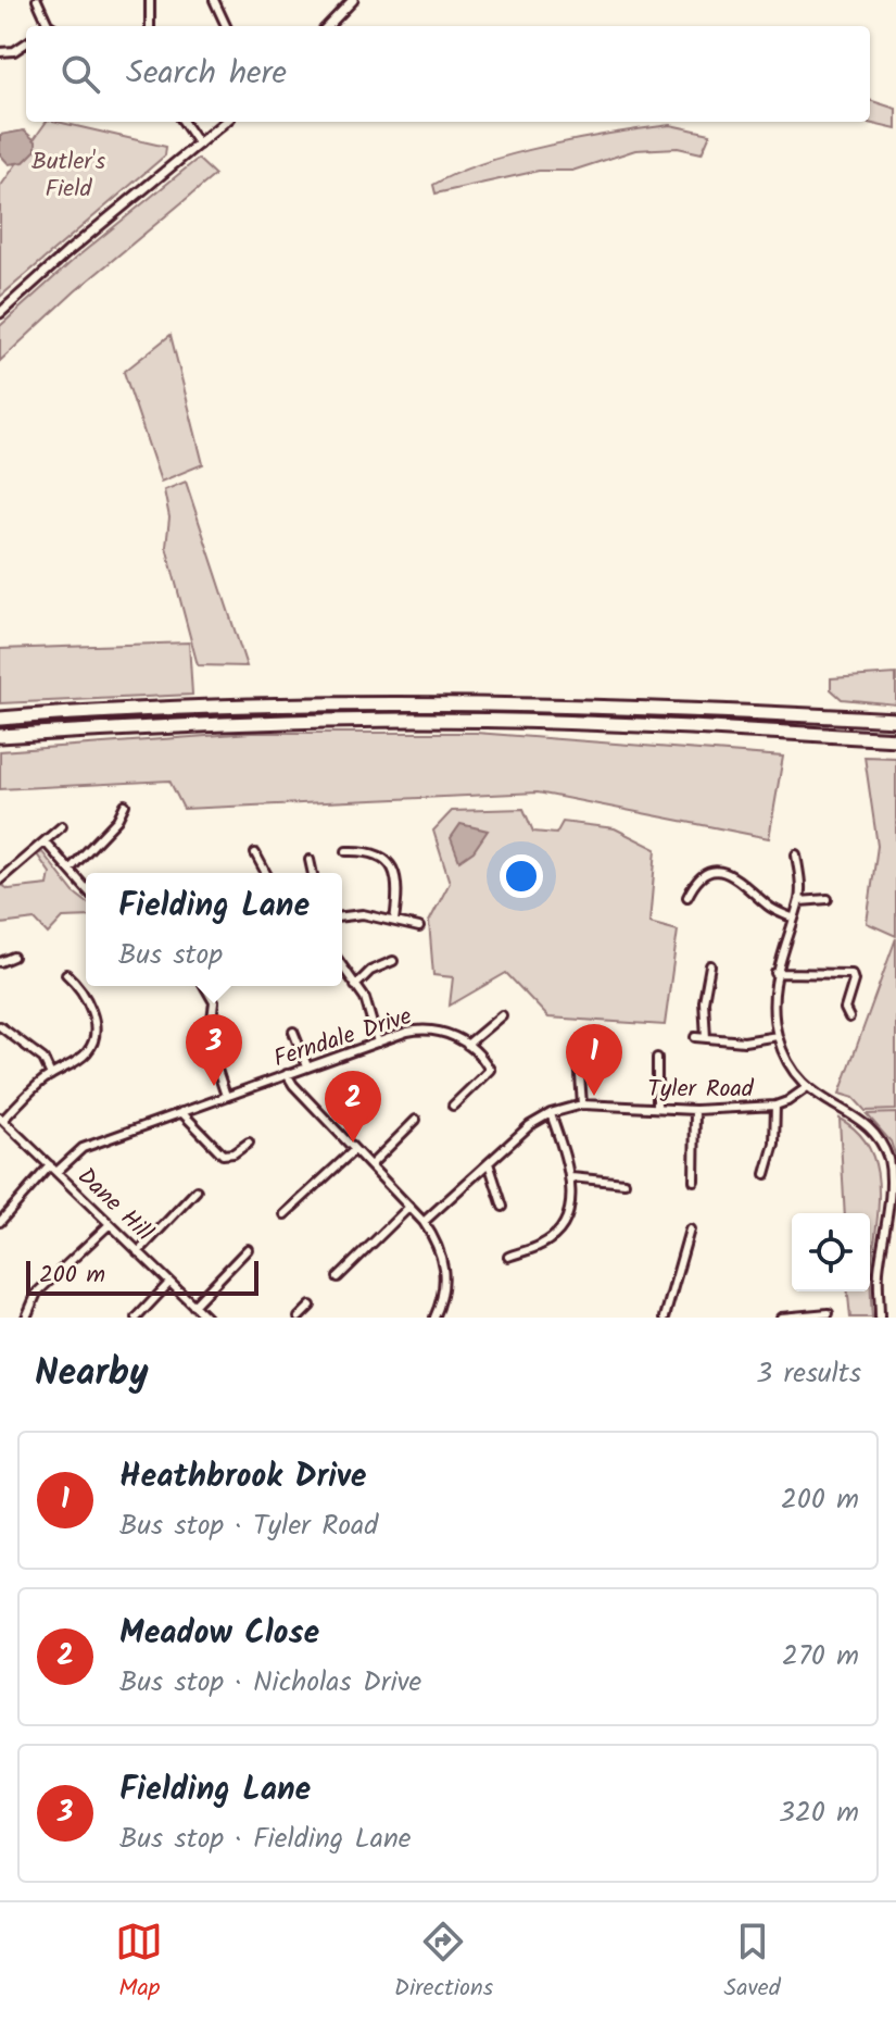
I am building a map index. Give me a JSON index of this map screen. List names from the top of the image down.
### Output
{
  "streets": {
    "street": ["Ferndale Drive", "Tyler Road", "Dane Hill"]
  },
  "crossings": [
    ["Ferndale Drive", "Dane Hill"]
  ],
  "parks": ["Butler's Field"],
  "scale_bar": "200 m",
  "page": {
    "search": "Search here",
    "popup": ["Fielding Lane", "Bus stop"],
    "pins": ["3", "1", "2"],
    "scale": "200 m",
    "heading": ["Nearby", "3 results"],
    "list": [
      {
        "mark": "1",
        "name": "Heathbrook Drive",
        "note": "Bus stop · Tyler Road",
        "value": "200 m"
      },
      {
        "mark": "2",
        "name": "Meadow Close",
        "note": "Bus stop · Nicholas Drive",
        "value": "270 m"
      },
      {
        "mark": "3",
        "name": "Fielding Lane",
        "note": "Bus stop · Fielding Lane",
        "value": "320 m"
      }
    ],
    "nav": ["Map", "Directions", "Saved"]
  }
}
